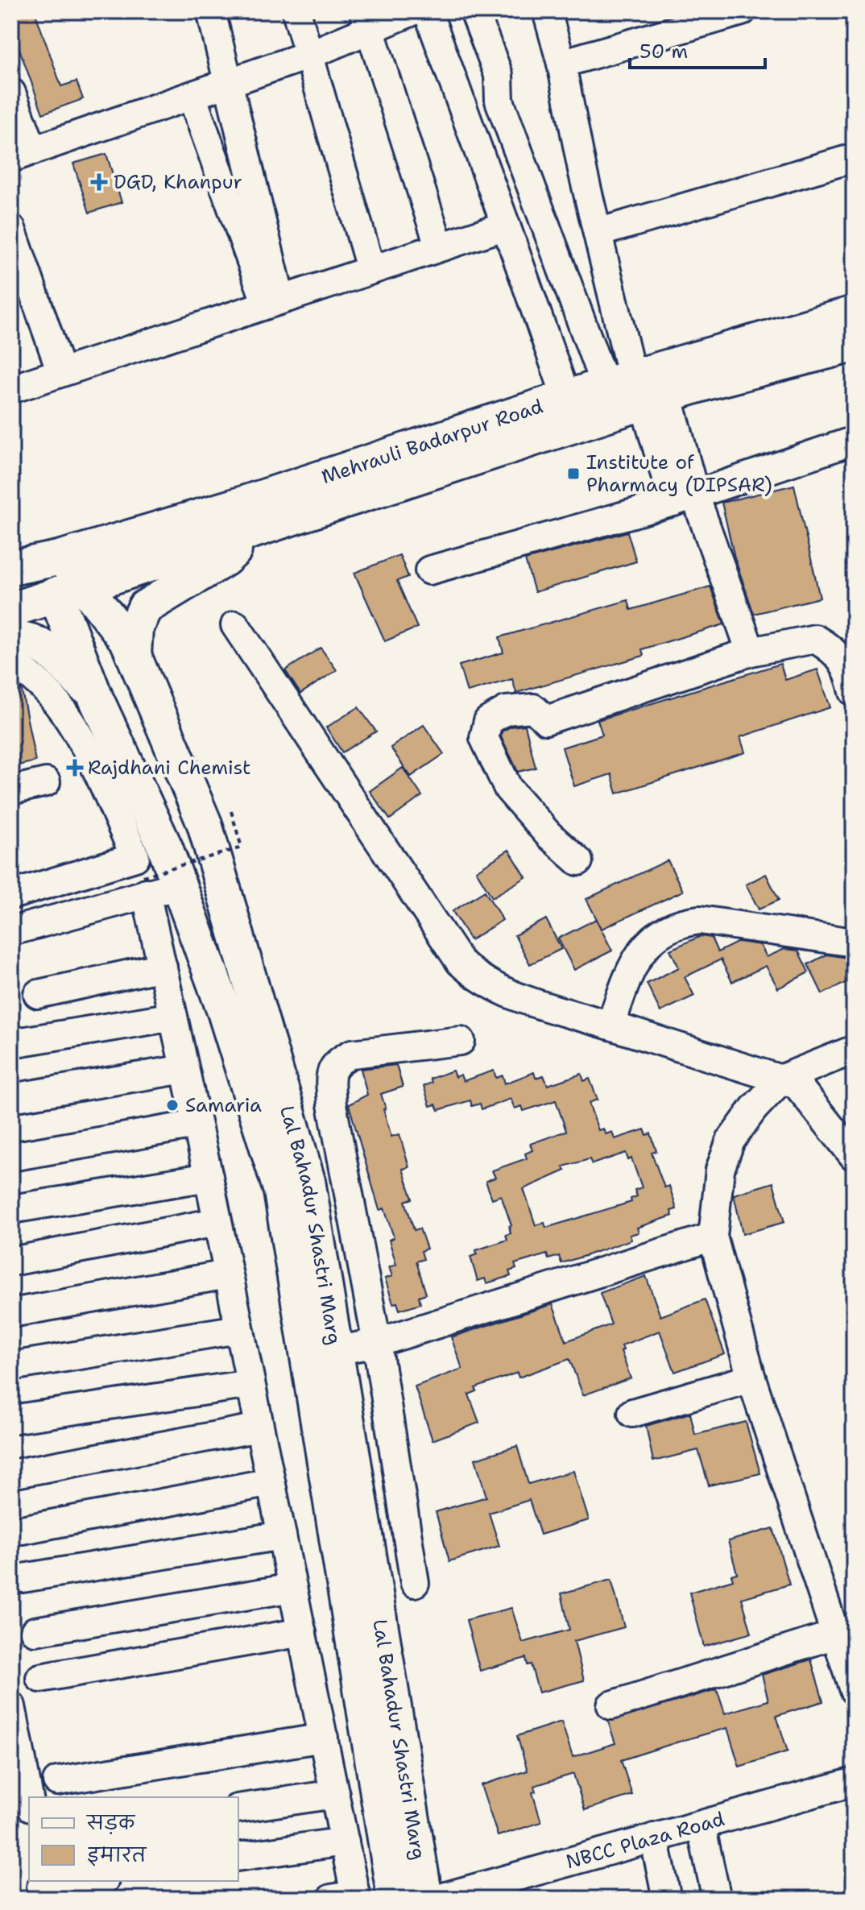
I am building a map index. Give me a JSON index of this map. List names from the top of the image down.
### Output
{
  "streets": {
    "main road": ["Mehrauli Badarpur Road", "Lal Bahadur Shastri Marg"],
    "street": ["NBCC Plaza Road"]
  },
  "crossings": [
    ["Mehrauli Badarpur Road", "Lal Bahadur Shastri Marg"]
  ],
  "places": {
    "health": ["DGD, Khanpur", "Rajdhani Chemist"],
    "transit": ["Institute of Pharmacy (DIPSAR)"],
    "other": ["Samaria"]
  },
  "legend": ["सड़क", "इमारत"],
  "scale_bar": "50 m"
}
